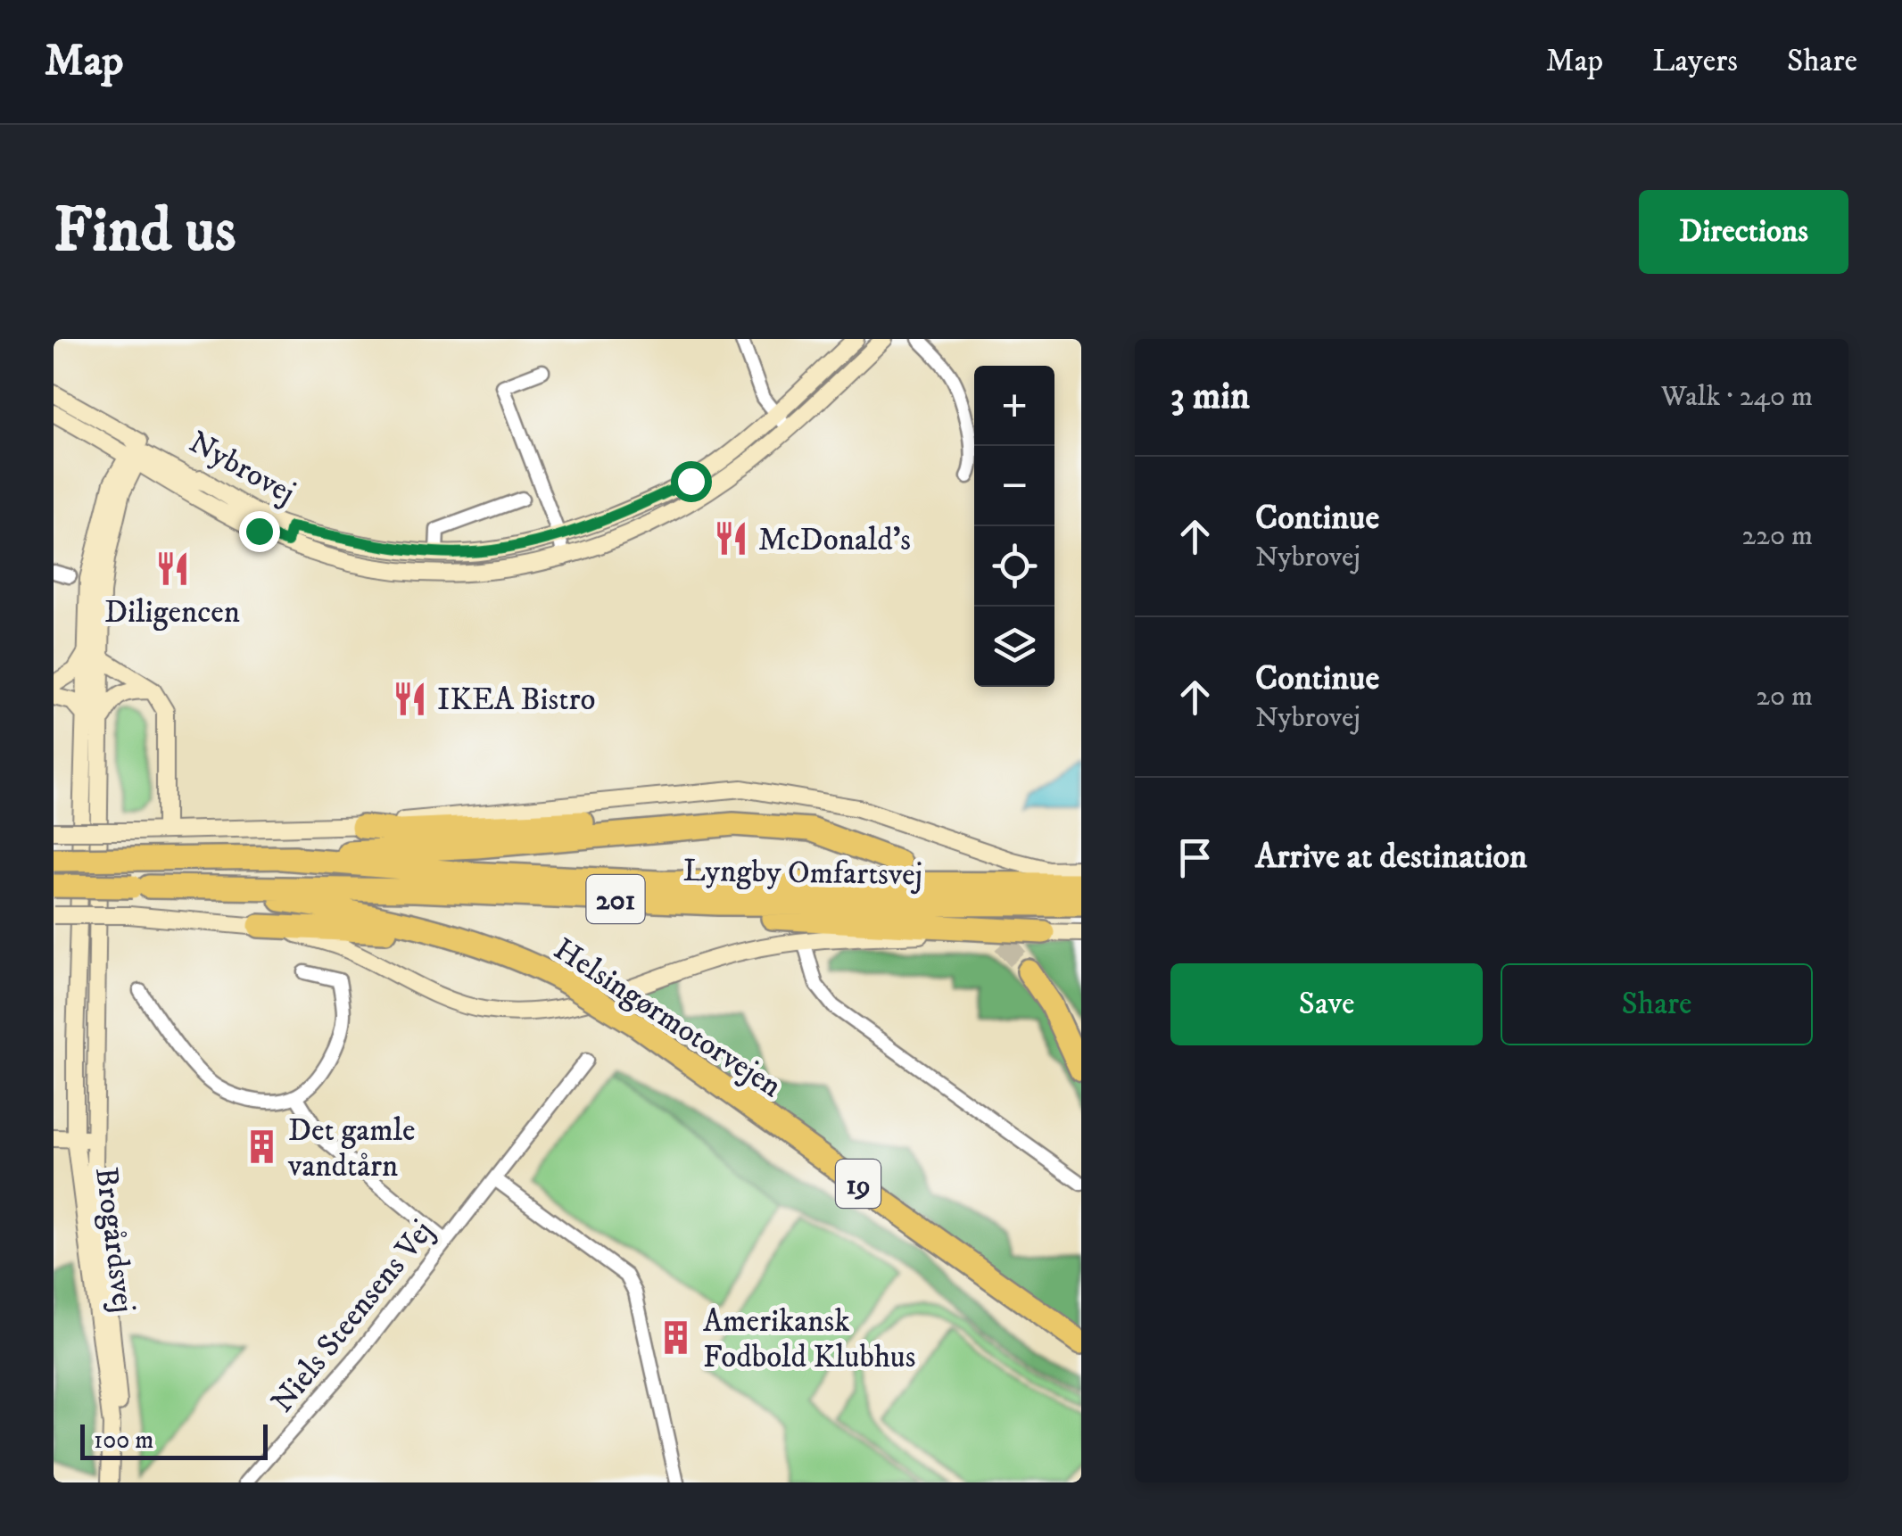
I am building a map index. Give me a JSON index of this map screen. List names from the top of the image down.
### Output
{
  "streets": {
    "highway": [
      "Lyngby Omfartsvej",
      "201",
      "Helsingørmotorvejen",
      "19"
    ],
    "street": ["Nybrovej", "Brogårdsvej", "Niels Steensens Vej"]
  },
  "crossings": [
    ["Nybrovej", "Brogårdsvej"],
    ["Lyngby Omfartsvej", "Helsingørmotorvejen"]
  ],
  "places": {
    "restaurant": ["McDonald's", "Diligencen", "IKEA Bistro"],
    "building": ["Det gamle vandtårn", "Amerikansk Fodbold Klubhus"]
  },
  "scale_bar": "100 m",
  "page": {
    "header": "Map",
    "nav": ["Map", "Layers", "Share"],
    "buttons": [
      "Directions",
      ["Save", "Share"]
    ],
    "title": "Find us",
    "heading": ["3 min", "Walk · 240 m"],
    "map_buttons": ["+", "−"],
    "list": [
      ["Continue", "Nybrovej", "220 m"],
      ["Continue", "Nybrovej", "20 m"],
      "Arrive at destination"
    ],
    "scale": "100 m"
  }
}
